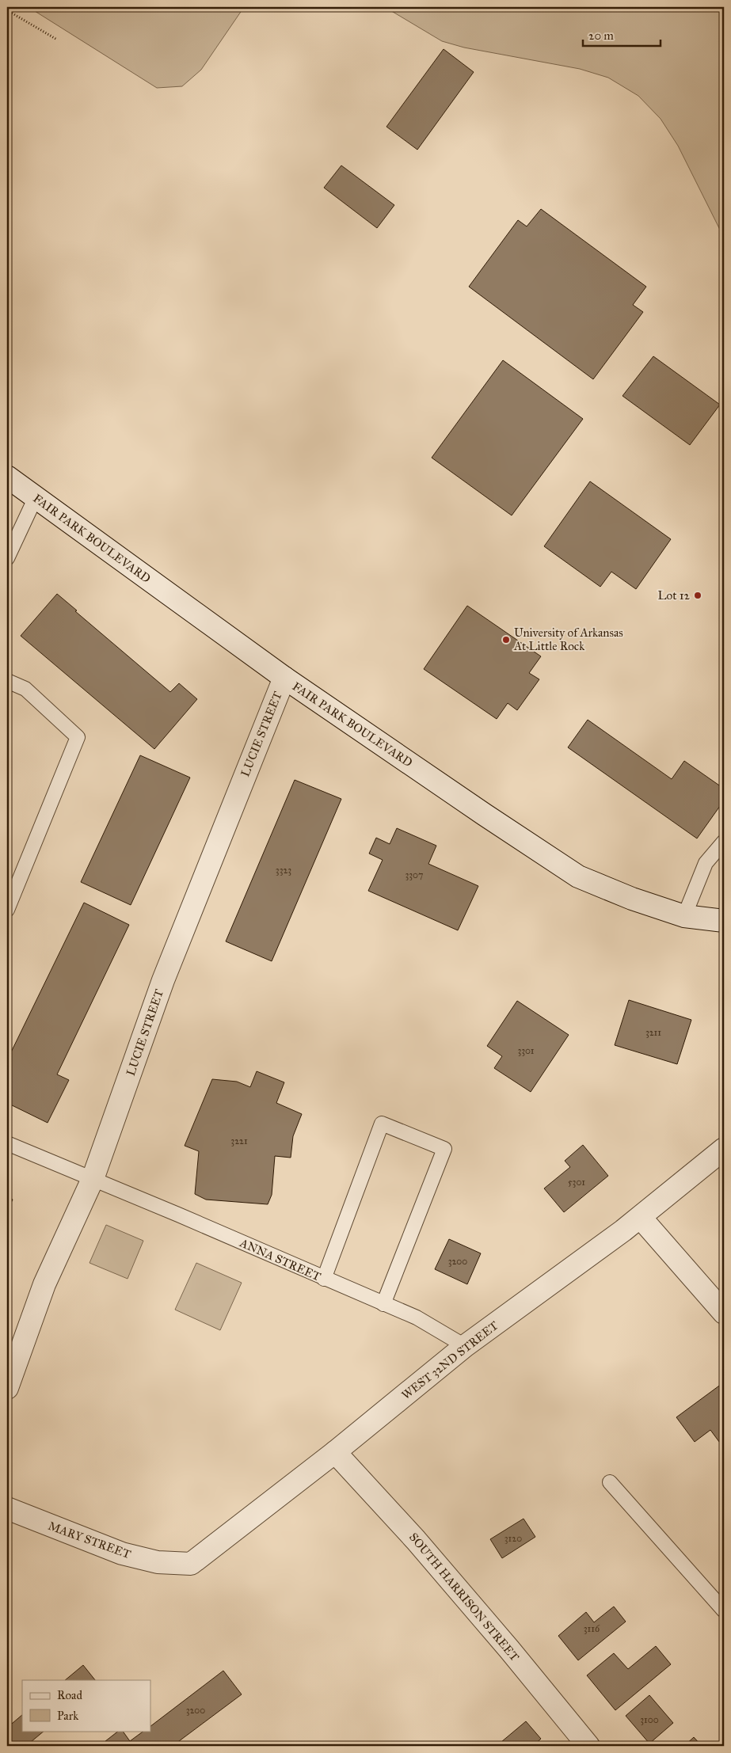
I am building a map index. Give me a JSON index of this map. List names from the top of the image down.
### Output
{
  "streets": {
    "street": [
      "FAIR PARK BOULEVARD",
      "LUCIE STREET",
      "WEST 32ND STREET",
      "MARY STREET",
      "SOUTH HARRISON STREET"
    ],
    "lane": ["ANNA STREET"]
  },
  "crossings": [
    ["FAIR PARK BOULEVARD", "LUCIE STREET"],
    ["LUCIE STREET", "ANNA STREET"],
    ["ANNA STREET", "WEST 32ND STREET"],
    ["WEST 32ND STREET", "MARY STREET"],
    ["WEST 32ND STREET", "SOUTH HARRISON STREET"]
  ],
  "places": ["Lot 12", "University of Arkansas At Little Rock"],
  "house_numbers": [
    "3323",
    "3307",
    "3211",
    "3301",
    "3221",
    "5301",
    "3200",
    "3120",
    "3116",
    "3200",
    "3100"
  ],
  "legend": ["Road", "Park"],
  "scale_bar": "20 m"
}
